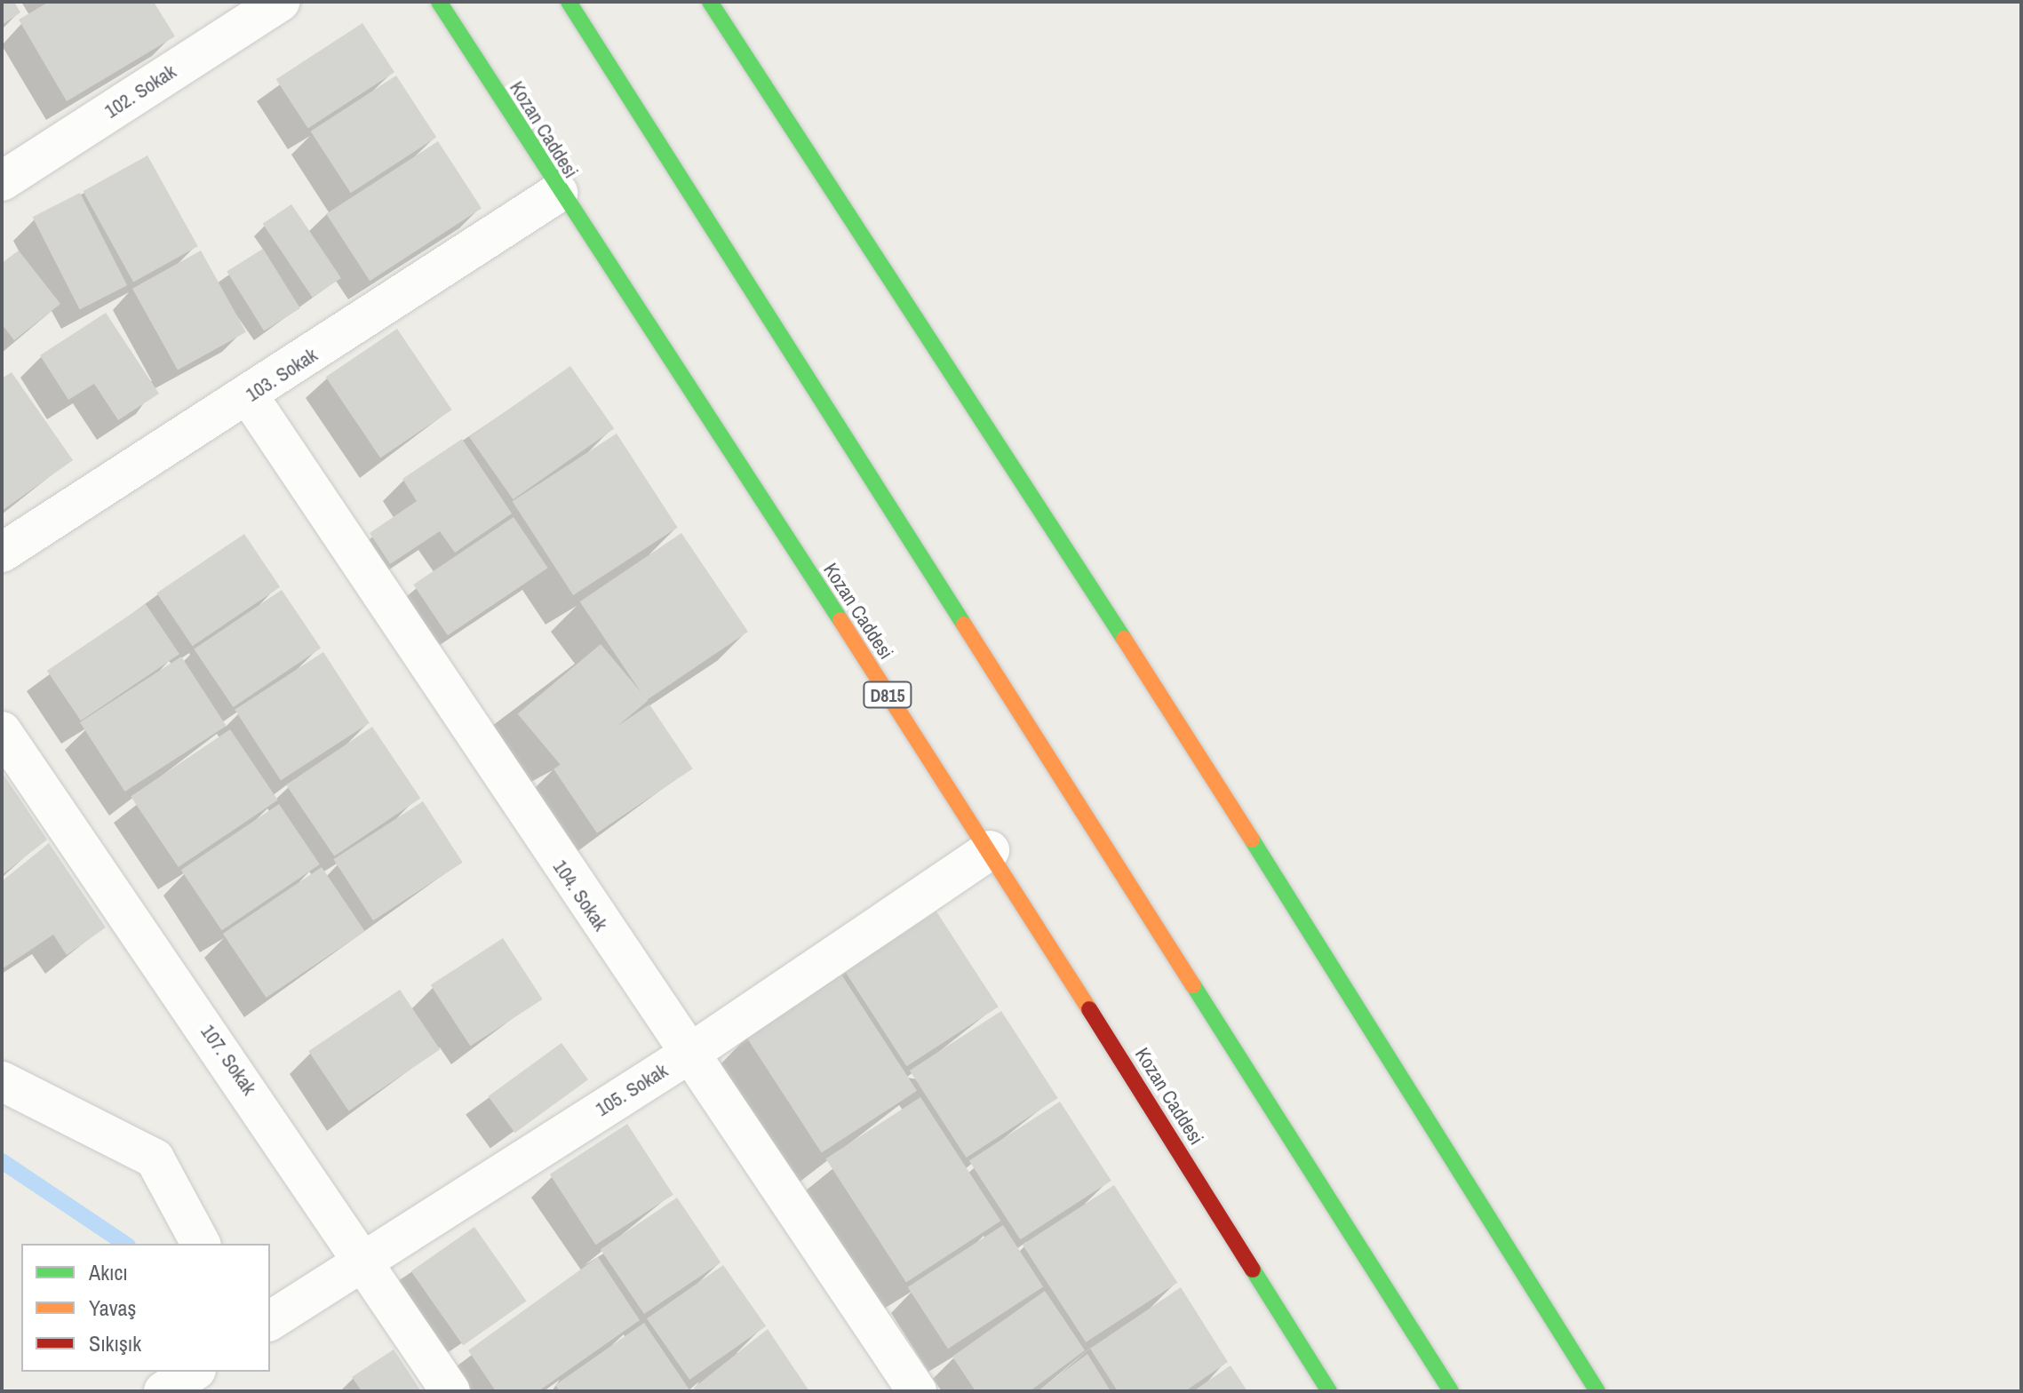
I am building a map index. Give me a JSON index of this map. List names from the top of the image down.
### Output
{
  "streets": {
    "main road": ["Kozan Caddesi", "D815"],
    "street": [
      "102. Sokak",
      "103. Sokak",
      "104. Sokak",
      "107. Sokak",
      "105. Sokak"
    ]
  },
  "crossings": [
    ["Kozan Caddesi", "103. Sokak"],
    ["Kozan Caddesi", "105. Sokak"],
    ["103. Sokak", "104. Sokak"],
    ["104. Sokak", "105. Sokak"],
    ["107. Sokak", "105. Sokak"]
  ],
  "legend": ["Akıcı", "Yavaş", "Sıkışık"]
}
